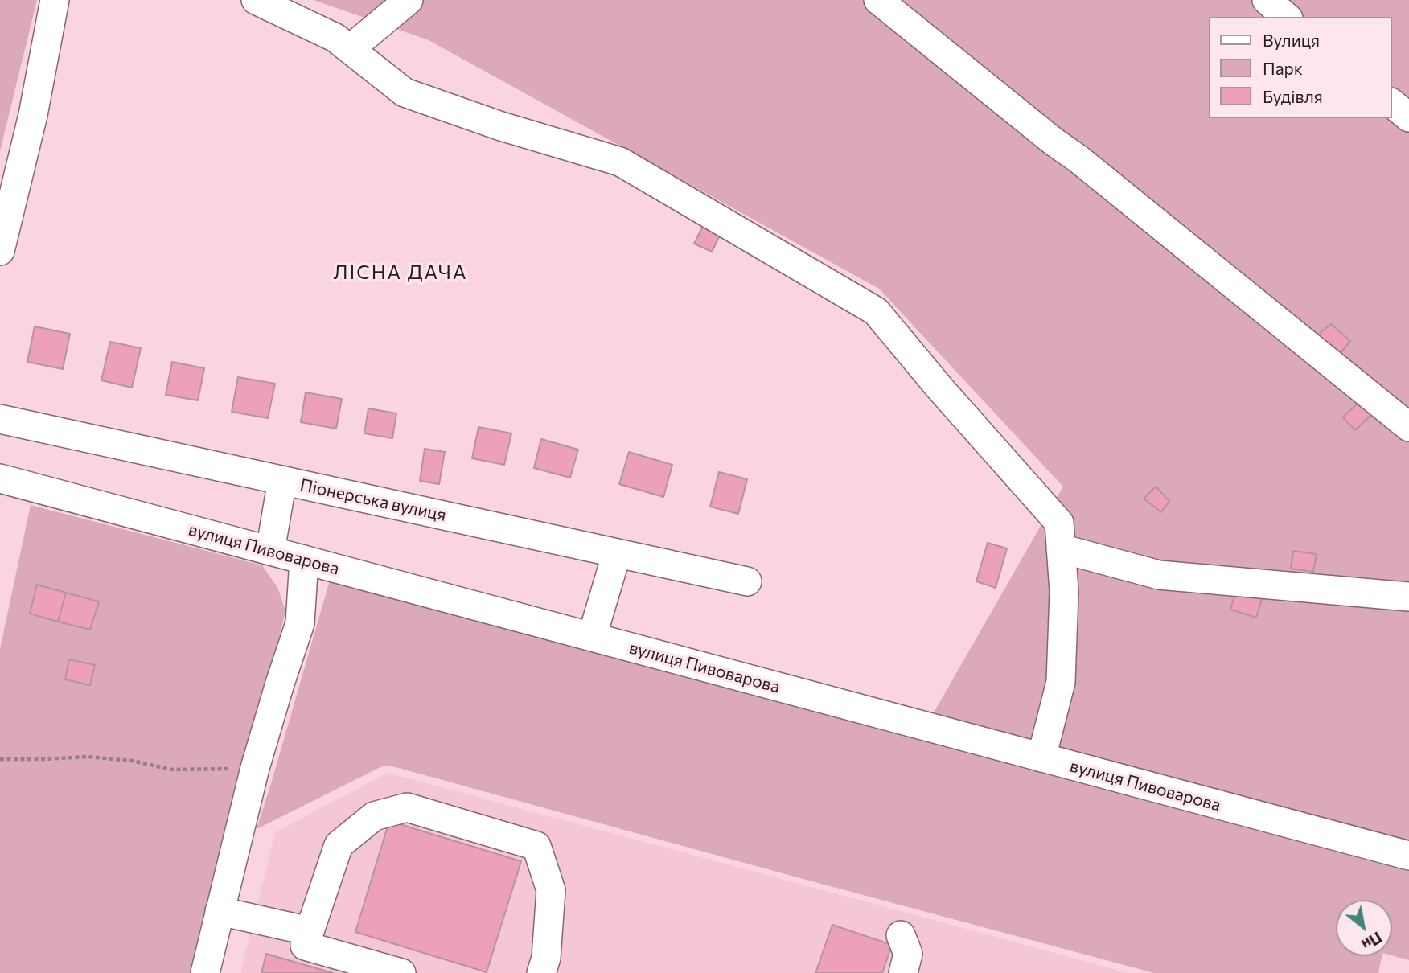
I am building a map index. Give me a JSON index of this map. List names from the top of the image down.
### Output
{
  "streets": {
    "street": ["Піонерська вулиця", "вулиця Пивоварова"]
  },
  "districts": ["ЛІСНА ДАЧА"],
  "legend": ["Вулиця", "Парк", "Будівля"],
  "north": "bottom right"
}
